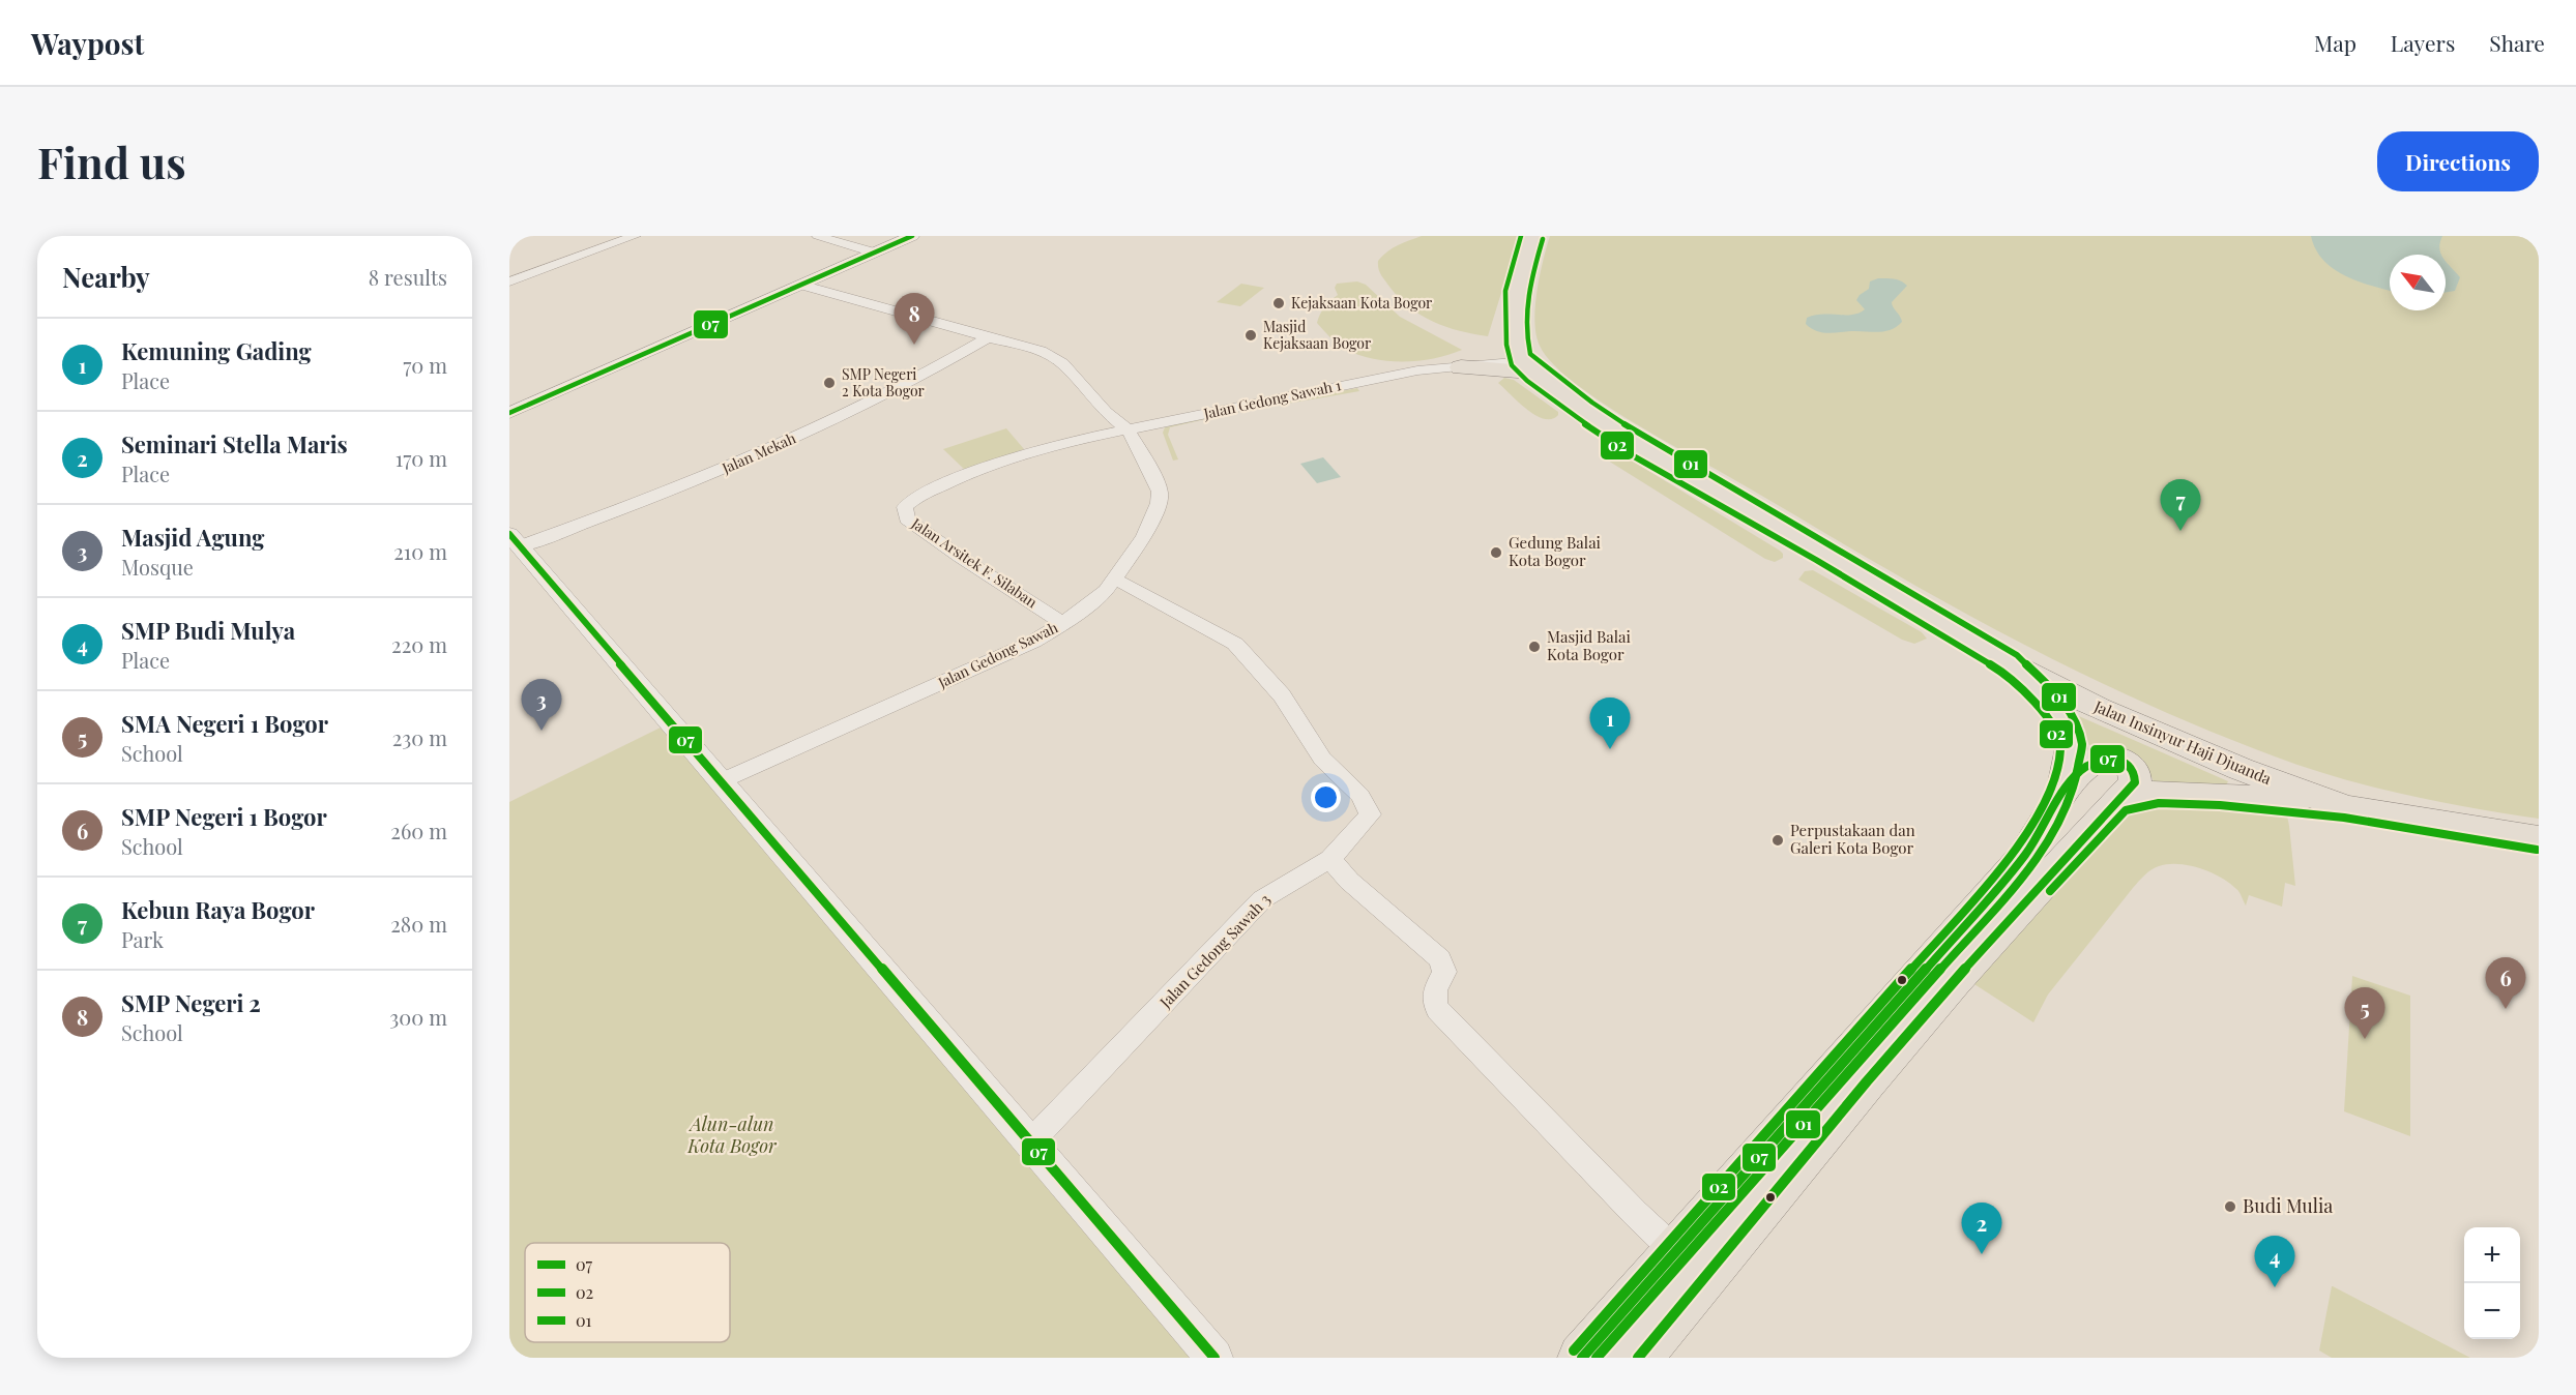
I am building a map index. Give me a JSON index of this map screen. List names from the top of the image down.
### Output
{
  "streets": {
    "main road": ["Jalan Insinyur Haji Djuanda"],
    "street": [
      "Jalan Gedong Sawah 1",
      "Jalan Mekah",
      "Jalan Arsitek F. Silaban",
      "Jalan Gedong Sawah",
      "Jalan Gedong Sawah 3"
    ]
  },
  "crossings": [
    ["Jalan Gedong Sawah 1", "Jalan Arsitek F. Silaban"],
    ["Jalan Gedong Sawah 1", "Jalan Gedong Sawah"],
    ["Jalan Mekah", "Jalan Gedong Sawah"],
    ["Jalan Arsitek F. Silaban", "Jalan Gedong Sawah"],
    ["Jalan Gedong Sawah", "Jalan Gedong Sawah 3"]
  ],
  "parks": ["Alun-alun Kota Bogor"],
  "places": [
    "Kejaksaan Kota Bogor",
    "Masjid Kejaksaan Bogor",
    "SMP Negeri 2 Kota Bogor",
    "Gedung Balai Kota Bogor",
    "Masjid Balai Kota Bogor",
    "Perpustakaan dan Galeri Kota Bogor",
    "Budi Mulia"
  ],
  "lines": ["transit line 07", "transit line 02", "transit line 01"],
  "legend": ["07", "02", "01"],
  "north": "top left",
  "page": {
    "header": "Waypost",
    "nav": ["Map", "Layers", "Share"],
    "buttons": "Directions",
    "title": "Find us",
    "heading": ["Nearby", "8 results"],
    "pins": [
      "8",
      "7",
      "3",
      "1",
      "6",
      "5",
      "2",
      "4"
    ],
    "list": [
      {
        "mark": "1",
        "name": "Kemuning Gading",
        "note": "Place",
        "value": "70 m"
      },
      {
        "mark": "2",
        "name": "Seminari Stella Maris",
        "note": "Place",
        "value": "170 m"
      },
      {
        "mark": "3",
        "name": "Masjid Agung",
        "note": "Mosque",
        "value": "210 m"
      },
      {
        "mark": "4",
        "name": "SMP Budi Mulya",
        "note": "Place",
        "value": "220 m"
      },
      {
        "mark": "5",
        "name": "SMA Negeri 1 Bogor",
        "note": "School",
        "value": "230 m"
      },
      {
        "mark": "6",
        "name": "SMP Negeri 1 Bogor",
        "note": "School",
        "value": "260 m"
      },
      {
        "mark": "7",
        "name": "Kebun Raya Bogor",
        "note": "Park",
        "value": "280 m"
      },
      {
        "mark": "8",
        "name": "SMP Negeri 2",
        "note": "School",
        "value": "300 m"
      }
    ],
    "map_buttons": ["+", "−"]
  }
}
